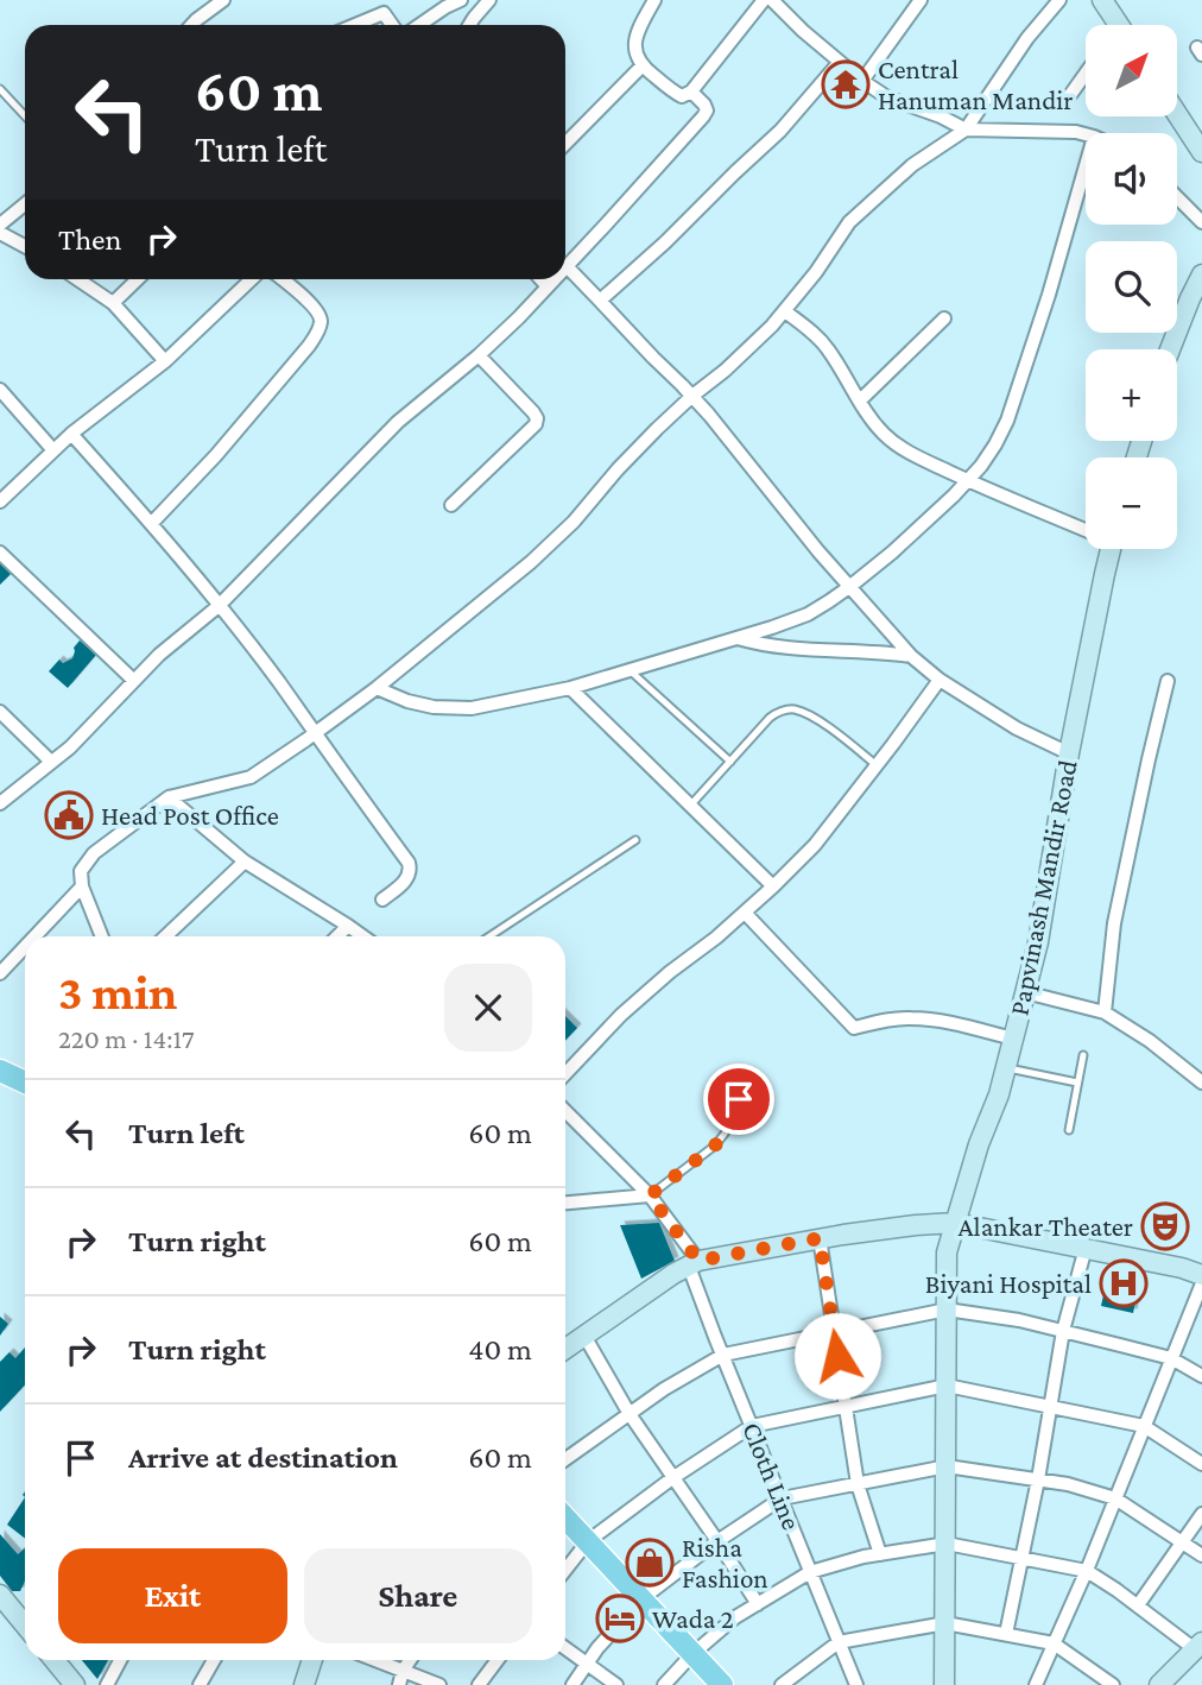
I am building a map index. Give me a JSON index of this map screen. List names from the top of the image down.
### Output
{
  "streets": {
    "street": ["Papvinash Mandir Road", "Cloth Line"]
  },
  "places": {
    "temple": ["Central Hanuman Mandir"],
    "public building": ["Head Post Office"],
    "theatre": ["Alankar Theater"],
    "hospital": ["Biyani Hospital"],
    "shop": ["Risha Fashion"],
    "hotel": ["Wada 2"]
  },
  "north": "top right",
  "page": {
    "map_buttons": ["+", "−"],
    "turn": ["60 m", "Turn left"],
    "then": "Then",
    "heading": ["3 min", "220 m · 14:17"],
    "list": [
      {
        "name": "Turn left",
        "value": "60 m"
      },
      {
        "name": "Turn right",
        "value": "60 m"
      },
      {
        "name": "Turn right",
        "value": "40 m"
      },
      {
        "name": "Arrive at destination",
        "value": "60 m"
      }
    ],
    "buttons": ["Exit", "Share"]
  }
}
